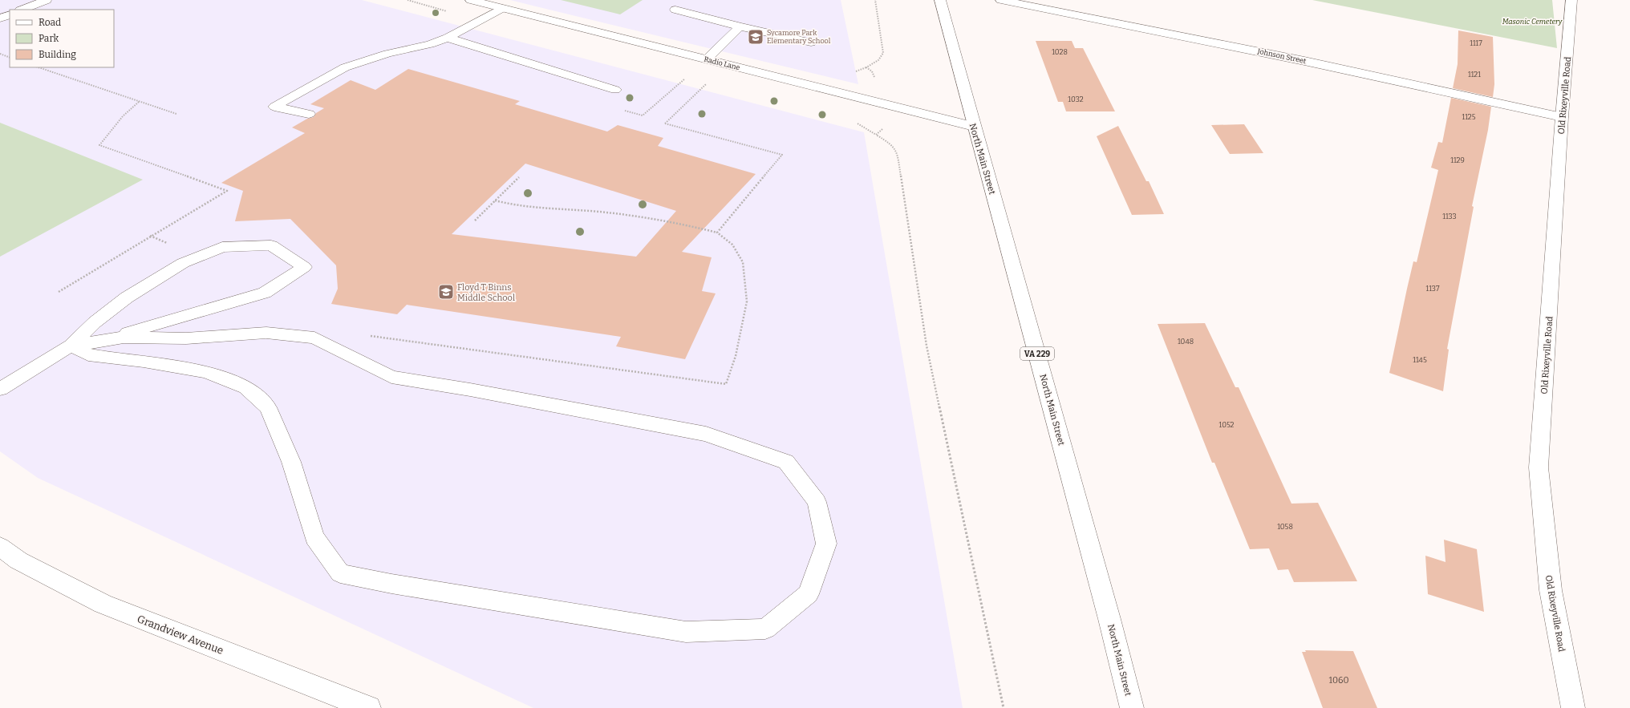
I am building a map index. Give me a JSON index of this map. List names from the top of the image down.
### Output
{
  "streets": {
    "street": [
      "Johnson Street",
      "Radio Lane",
      "Old Rixeyville Road",
      "North Main Street",
      "VA 229",
      "Grandview Avenue"
    ]
  },
  "crossings": [
    ["Johnson Street", "Old Rixeyville Road"],
    ["Radio Lane", "North Main Street"]
  ],
  "parks": ["Masonic Cemetery"],
  "places": {
    "school or university": ["Sycamore Park Elementary School", "Floyd T Binns Middle School"]
  },
  "house_numbers": [
    "1117",
    "1028",
    "1121",
    "1032",
    "1125",
    "1129",
    "1133",
    "1137",
    "1048",
    "1145",
    "1052",
    "1058",
    "1060"
  ],
  "legend": ["Road", "Park", "Building"]
}
